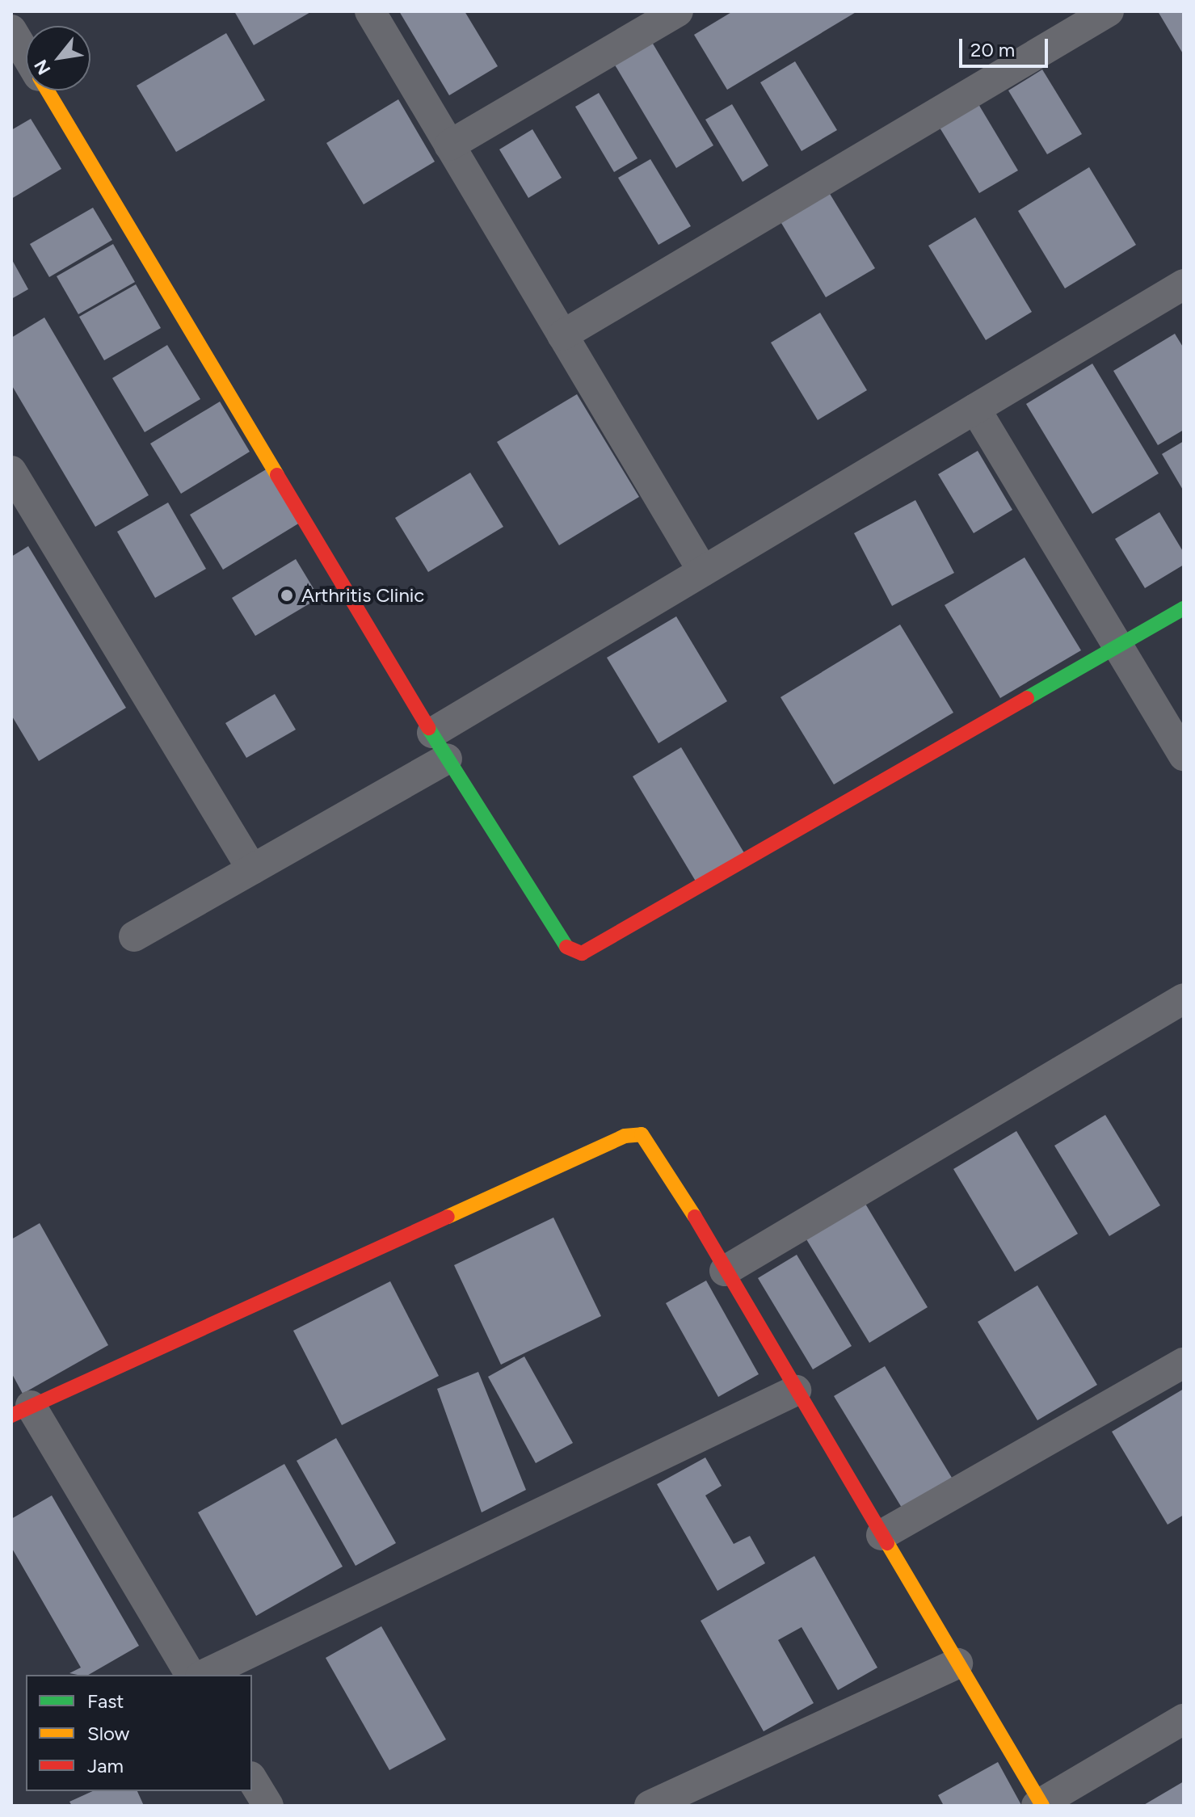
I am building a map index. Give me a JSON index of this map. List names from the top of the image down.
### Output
{
  "places": ["Arthritis Clinic"],
  "legend": ["Fast", "Slow", "Jam"],
  "scale_bar": "20 m",
  "north": "bottom left"
}
